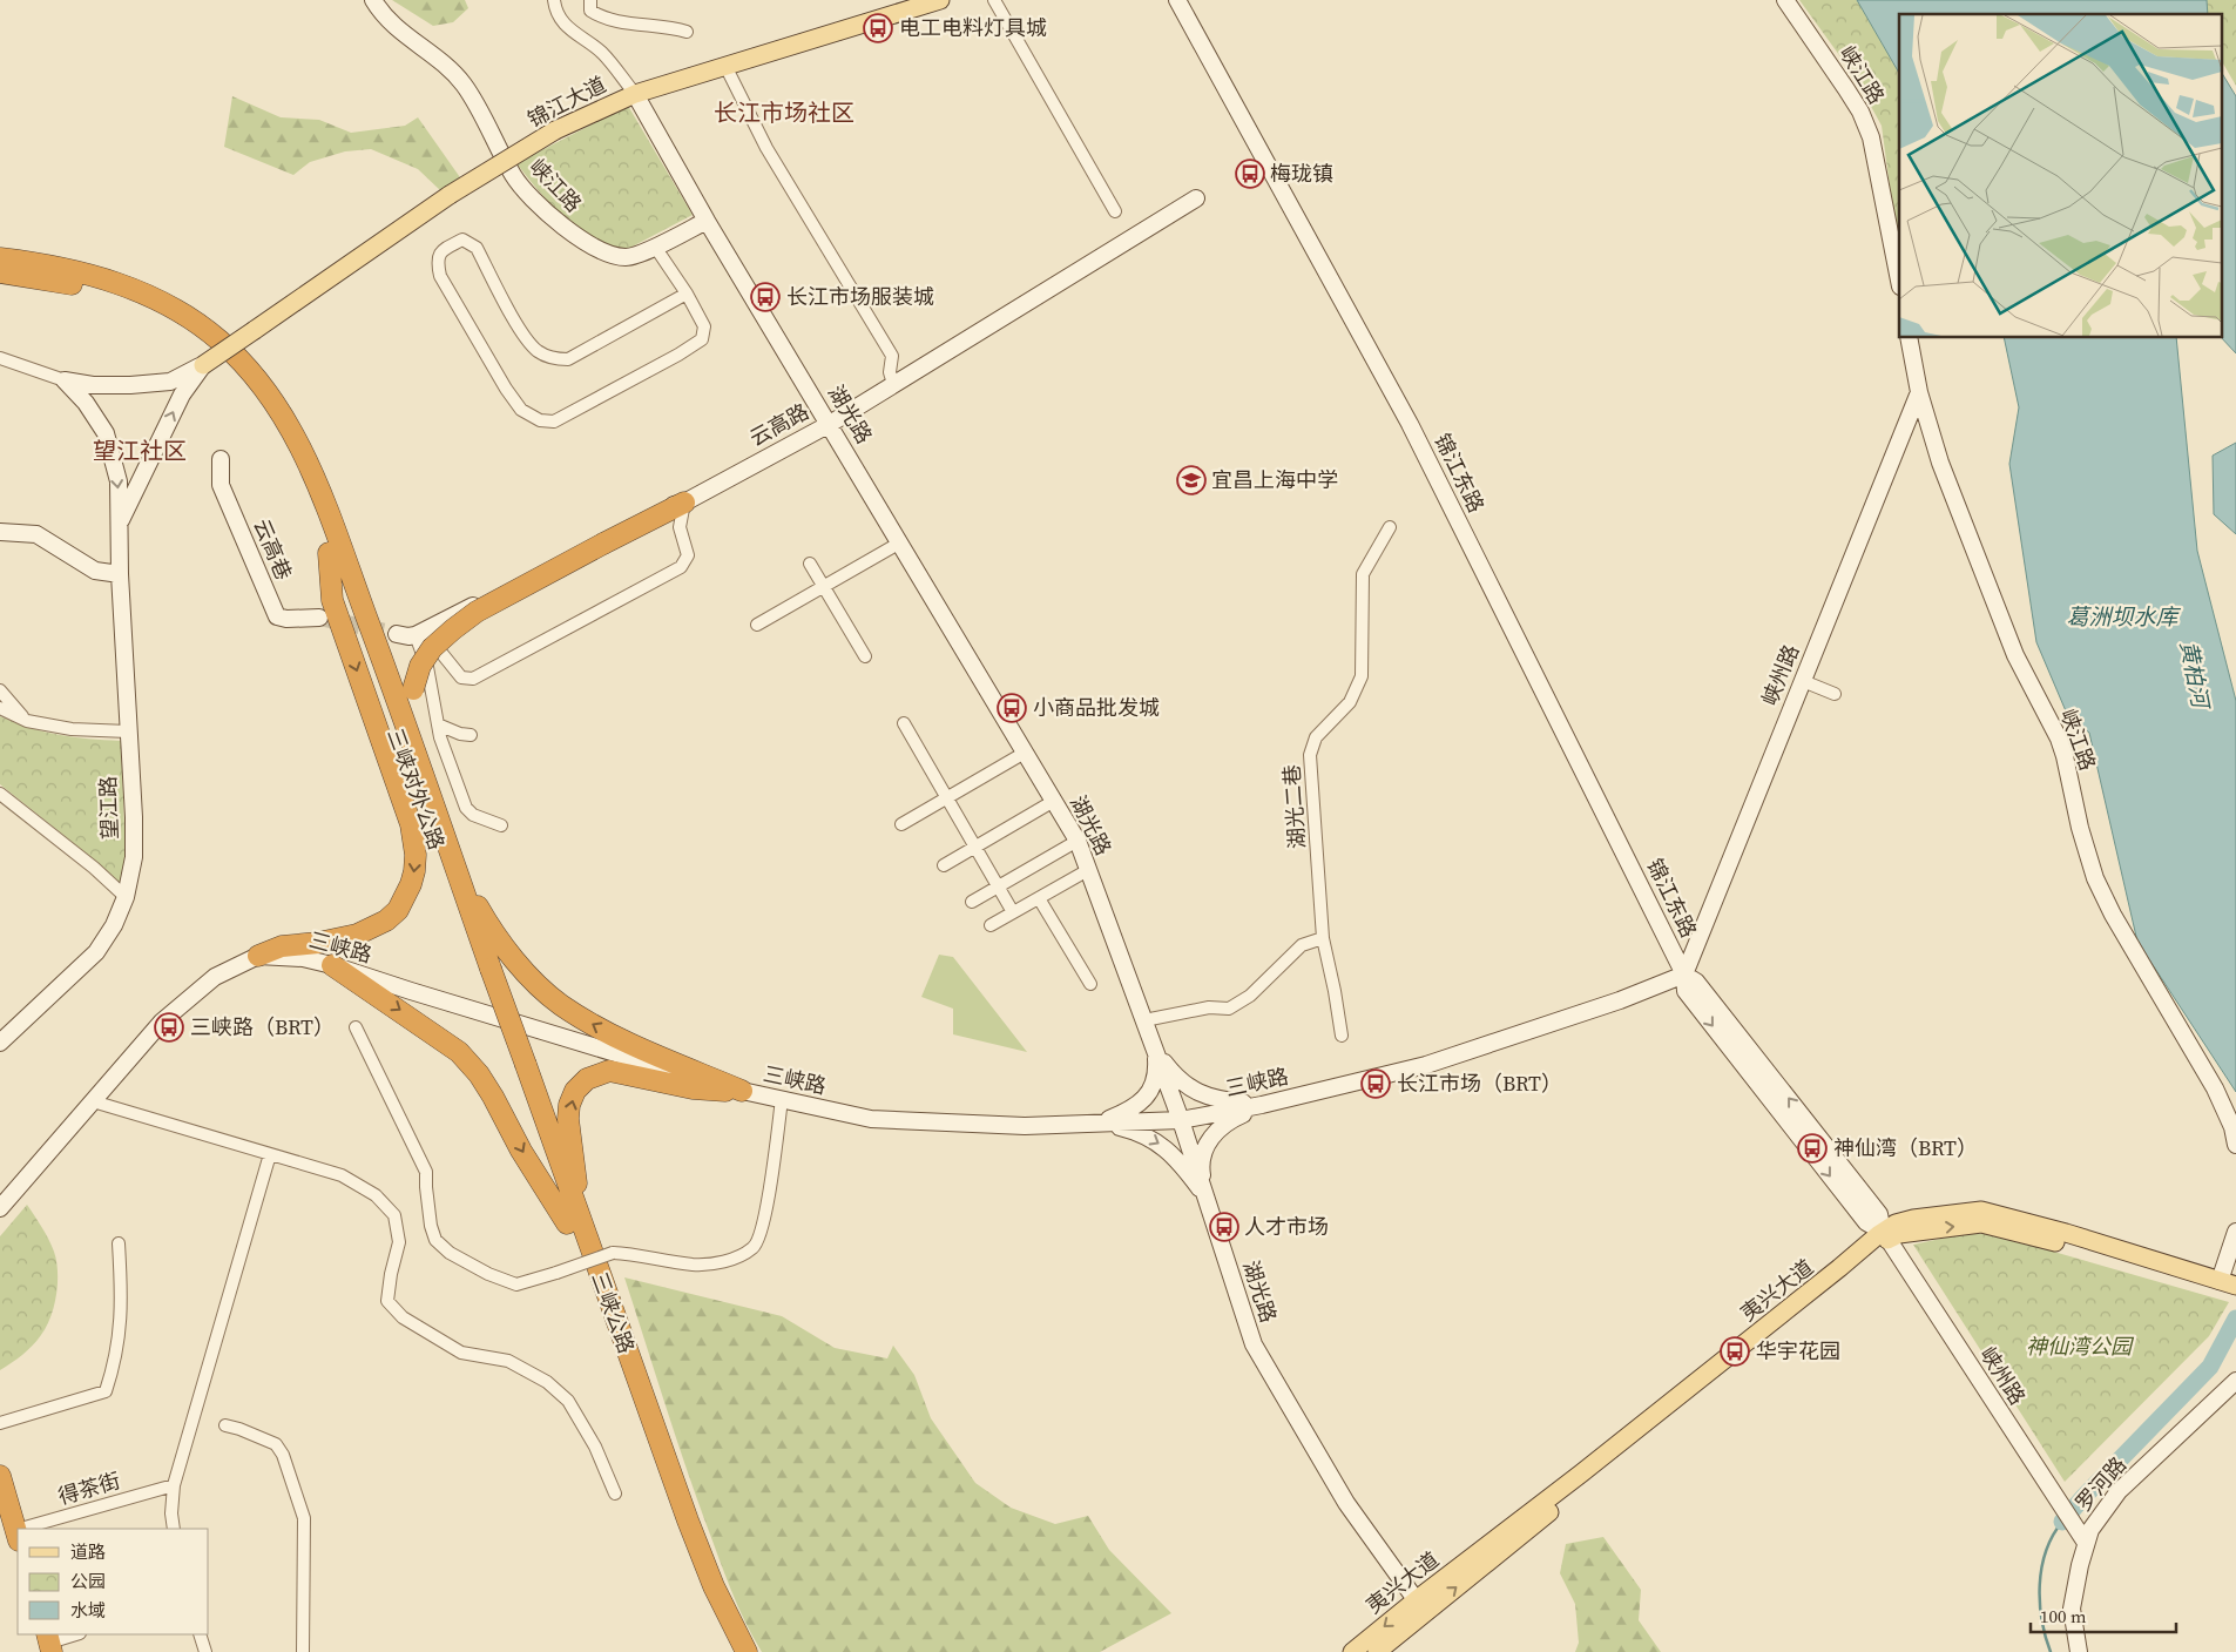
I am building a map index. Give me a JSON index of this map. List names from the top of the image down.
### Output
{
  "streets": {
    "highway": ["三峡对外公路", "三峡公路"],
    "main road": [
      "峡江路",
      "锦江大道",
      "湖光路",
      "云高路",
      "锦江东路",
      "云高巷",
      "峡州路",
      "望江路",
      "三峡路",
      "夷兴大道",
      "罗河路"
    ],
    "street": ["湖光二巷", "得茶街"]
  },
  "crossings": [
    ["峡江路", "湖光路"],
    ["峡江路", "峡州路"],
    ["锦江大道", "湖光路"],
    ["湖光路", "云高路"],
    ["湖光路", "三峡路"],
    ["湖光路", "夷兴大道"],
    ["锦江东路", "峡州路"],
    ["锦江东路", "三峡路"],
    ["峡州路", "三峡路"],
    ["峡州路", "夷兴大道"],
    ["峡州路", "罗河路"],
    ["三峡对外公路", "三峡公路"]
  ],
  "districts": ["长江市场社区", "望江社区"],
  "water": ["葛洲坝水库", "黄柏河"],
  "parks": ["神仙湾公园"],
  "places": {
    "bus stop": [
      "电工电料灯具城",
      "梅珑镇",
      "长江市场服装城",
      "小商品批发城",
      "三峡路（BRT）",
      "长江市场（BRT）",
      "神仙湾（BRT）",
      "人才市场",
      "华宇花园"
    ],
    "school or university": ["宜昌上海中学"]
  },
  "legend": ["道路", "公园", "水域"],
  "scale_bar": "100 m"
}
